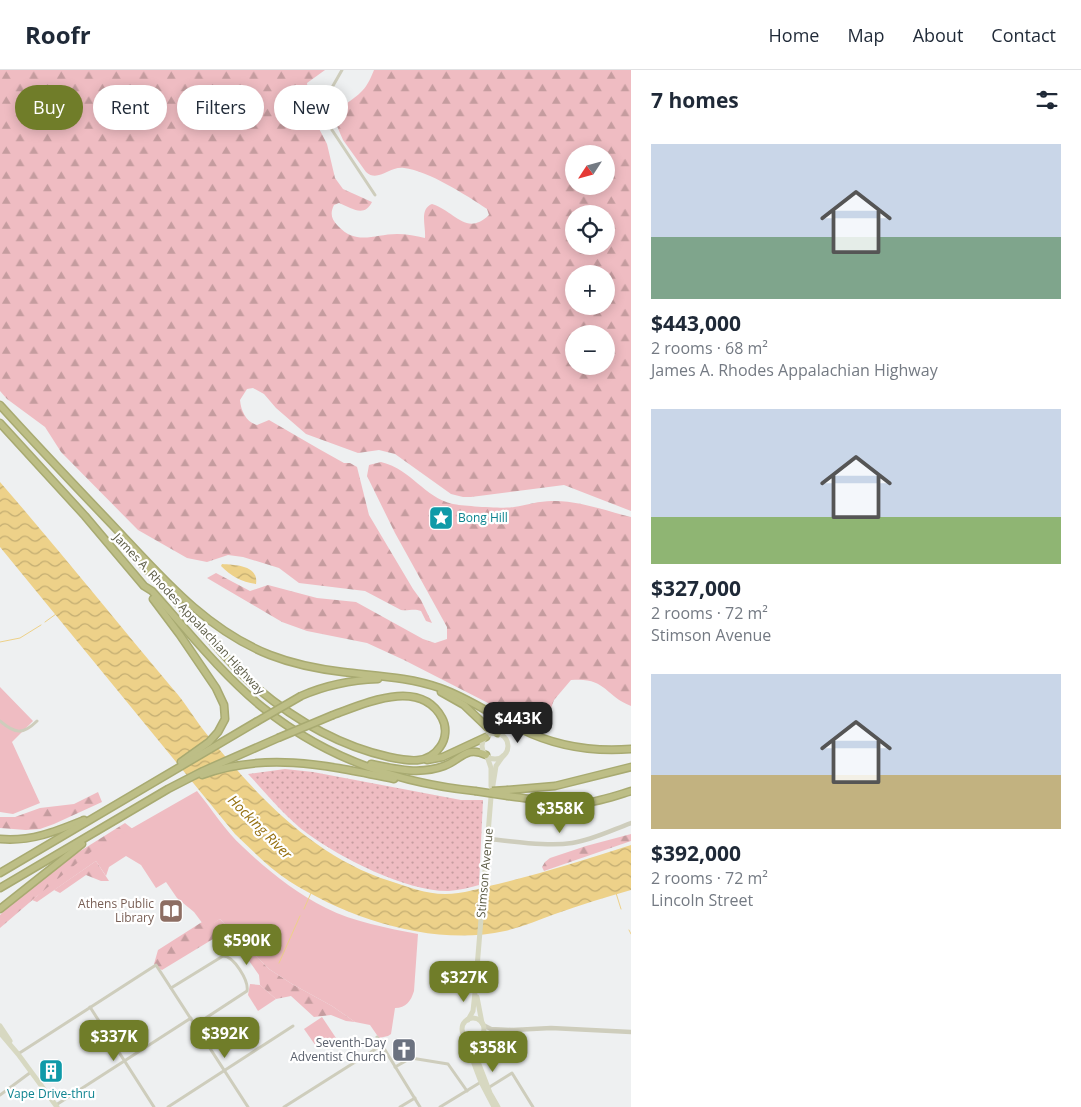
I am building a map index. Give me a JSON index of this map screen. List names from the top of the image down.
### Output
{
  "streets": {
    "highway": ["James A. Rhodes Appalachian Highway"],
    "main road": ["Stimson Avenue"]
  },
  "water": ["Hocking River"],
  "places": {
    "place": ["Bong Hill"],
    "library": ["Athens Public Library"],
    "church": ["Seventh-Day Adventist Church"],
    "building": ["Vape Drive-thru"]
  },
  "north": "bottom left",
  "page": {
    "header": "Roofr",
    "nav": [
      "Home",
      "Map",
      "About",
      "Contact"
    ],
    "heading": "7 homes",
    "chip": [
      "Buy",
      "Rent",
      "Filters",
      "New"
    ],
    "list": [
      {
        "name": "$443,000",
        "note": "2 rooms · 68 m² · James A. Rhodes Appalachian Highway"
      },
      {
        "name": "$327,000",
        "note": "2 rooms · 72 m² · Stimson Avenue"
      },
      {
        "name": "$392,000",
        "note": "2 rooms · 72 m² · Lincoln Street"
      }
    ],
    "map_buttons": ["+", "−"],
    "price": [
      "$443K",
      "$358K",
      "$590K",
      "$327K",
      "$392K",
      "$337K",
      "$358K"
    ]
  }
}
